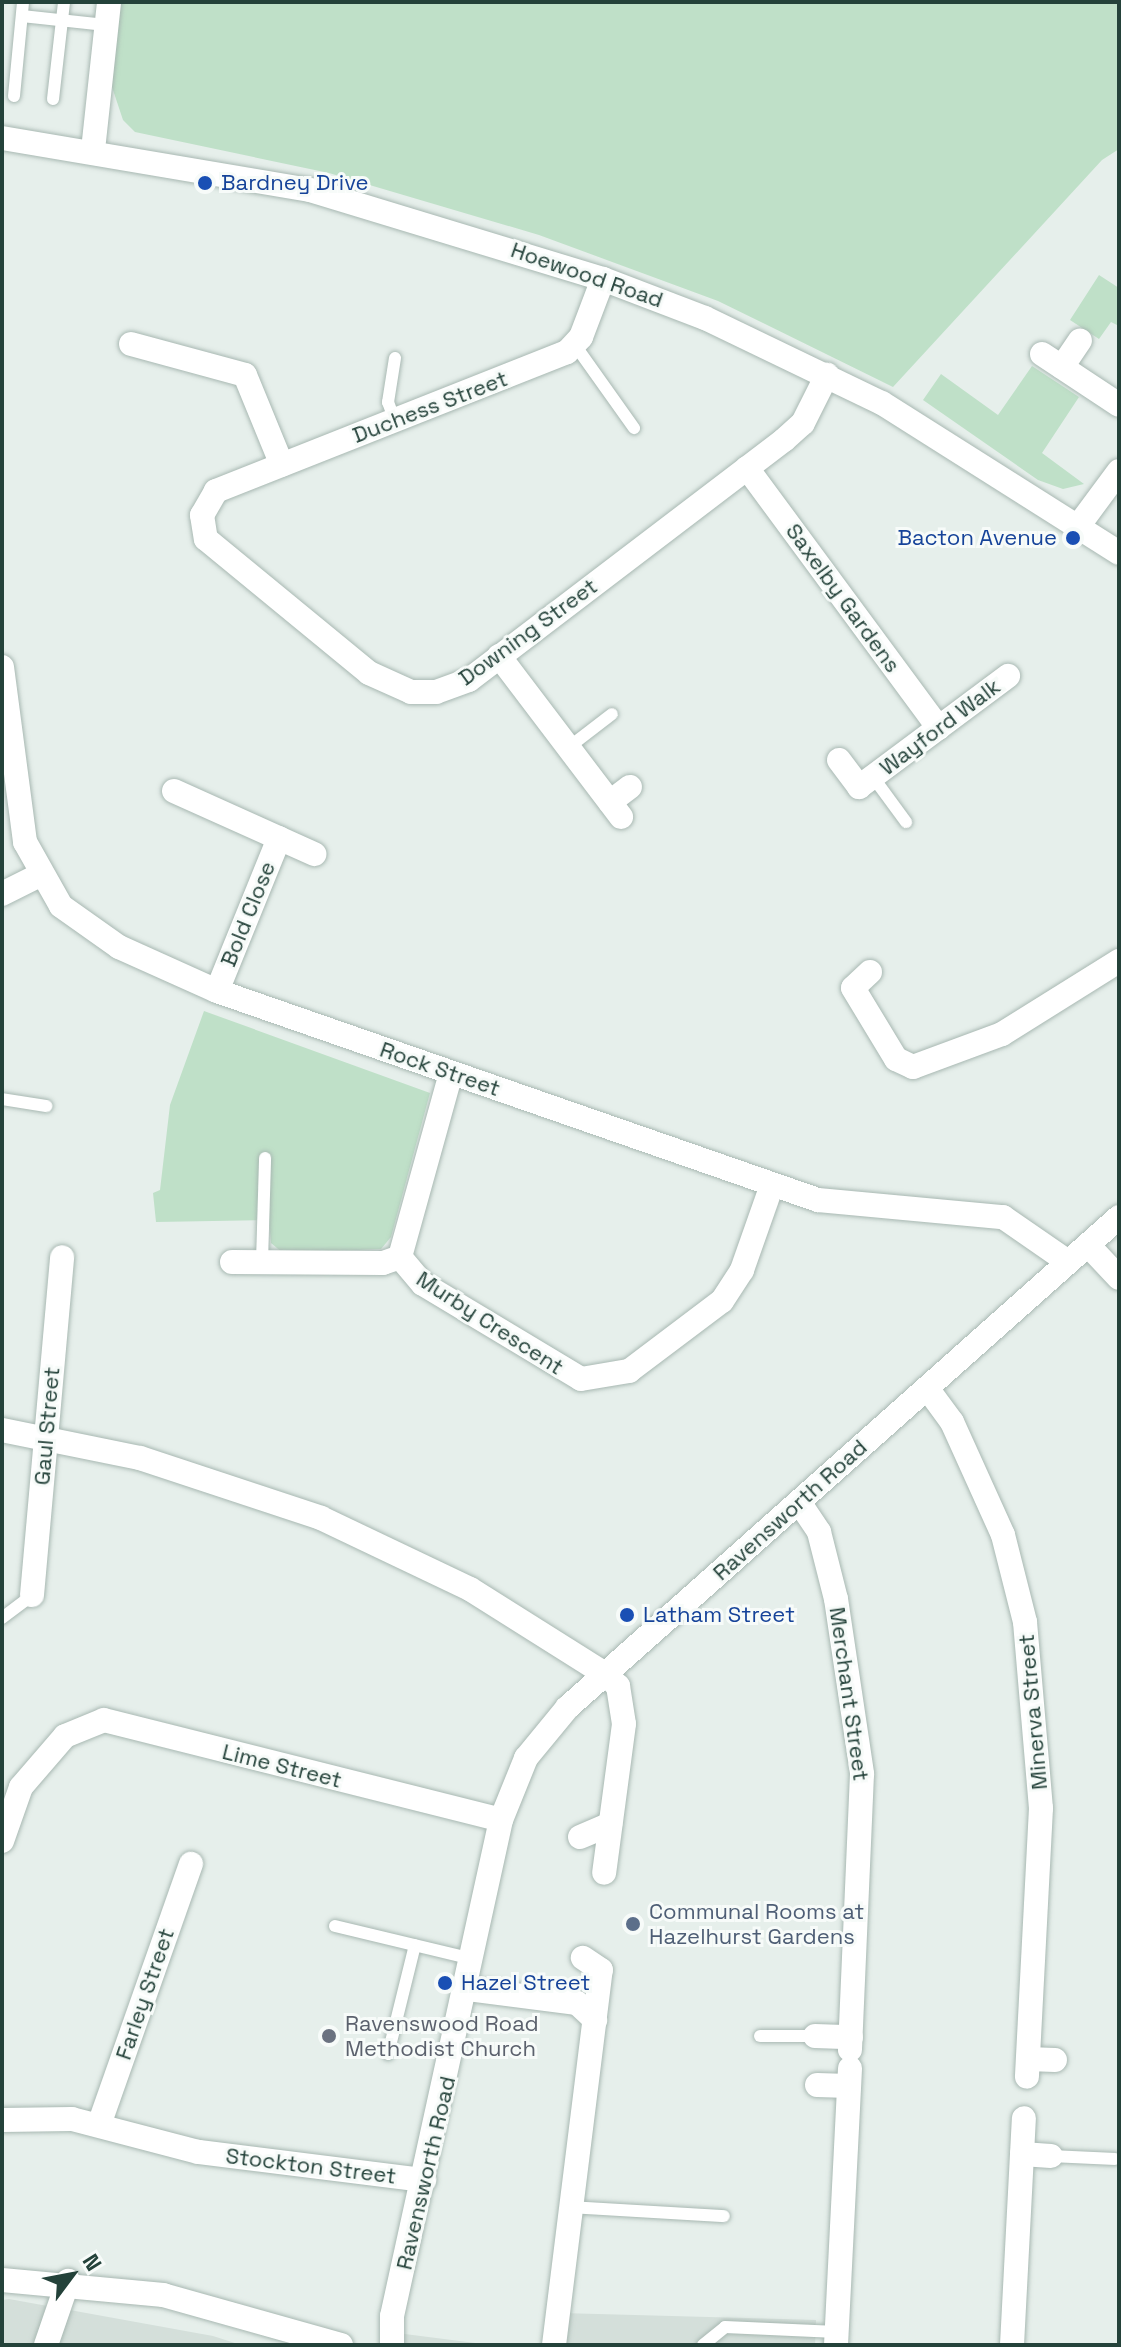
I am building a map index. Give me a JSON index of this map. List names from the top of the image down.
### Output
{
  "streets": {
    "street": [
      "Hoewood Road",
      "Duchess Street",
      "Saxelby Gardens",
      "Downing Street",
      "Wayford Walk",
      "Bold Close",
      "Rock Street",
      "Murby Crescent",
      "Gaul Street",
      "Ravensworth Road",
      "Merchant Street",
      "Minerva Street",
      "Lime Street",
      "Farley Street",
      "Stockton Street"
    ]
  },
  "crossings": [
    ["Hoewood Road", "Downing Street"],
    ["Duchess Street", "Downing Street"],
    ["Saxelby Gardens", "Downing Street"],
    ["Saxelby Gardens", "Wayford Walk"],
    ["Bold Close", "Rock Street"],
    ["Rock Street", "Murby Crescent"],
    ["Rock Street", "Ravensworth Road"],
    ["Ravensworth Road", "Merchant Street"],
    ["Ravensworth Road", "Minerva Street"],
    ["Ravensworth Road", "Lime Street"],
    ["Ravensworth Road", "Stockton Street"],
    ["Farley Street", "Stockton Street"]
  ],
  "places": [
    "Bardney Drive",
    "Bacton Avenue",
    "Latham Street",
    "Communal Rooms at Hazelhurst Gardens",
    "Hazel Street",
    "Ravenswood Road Methodist Church"
  ],
  "north": "top right"
}
